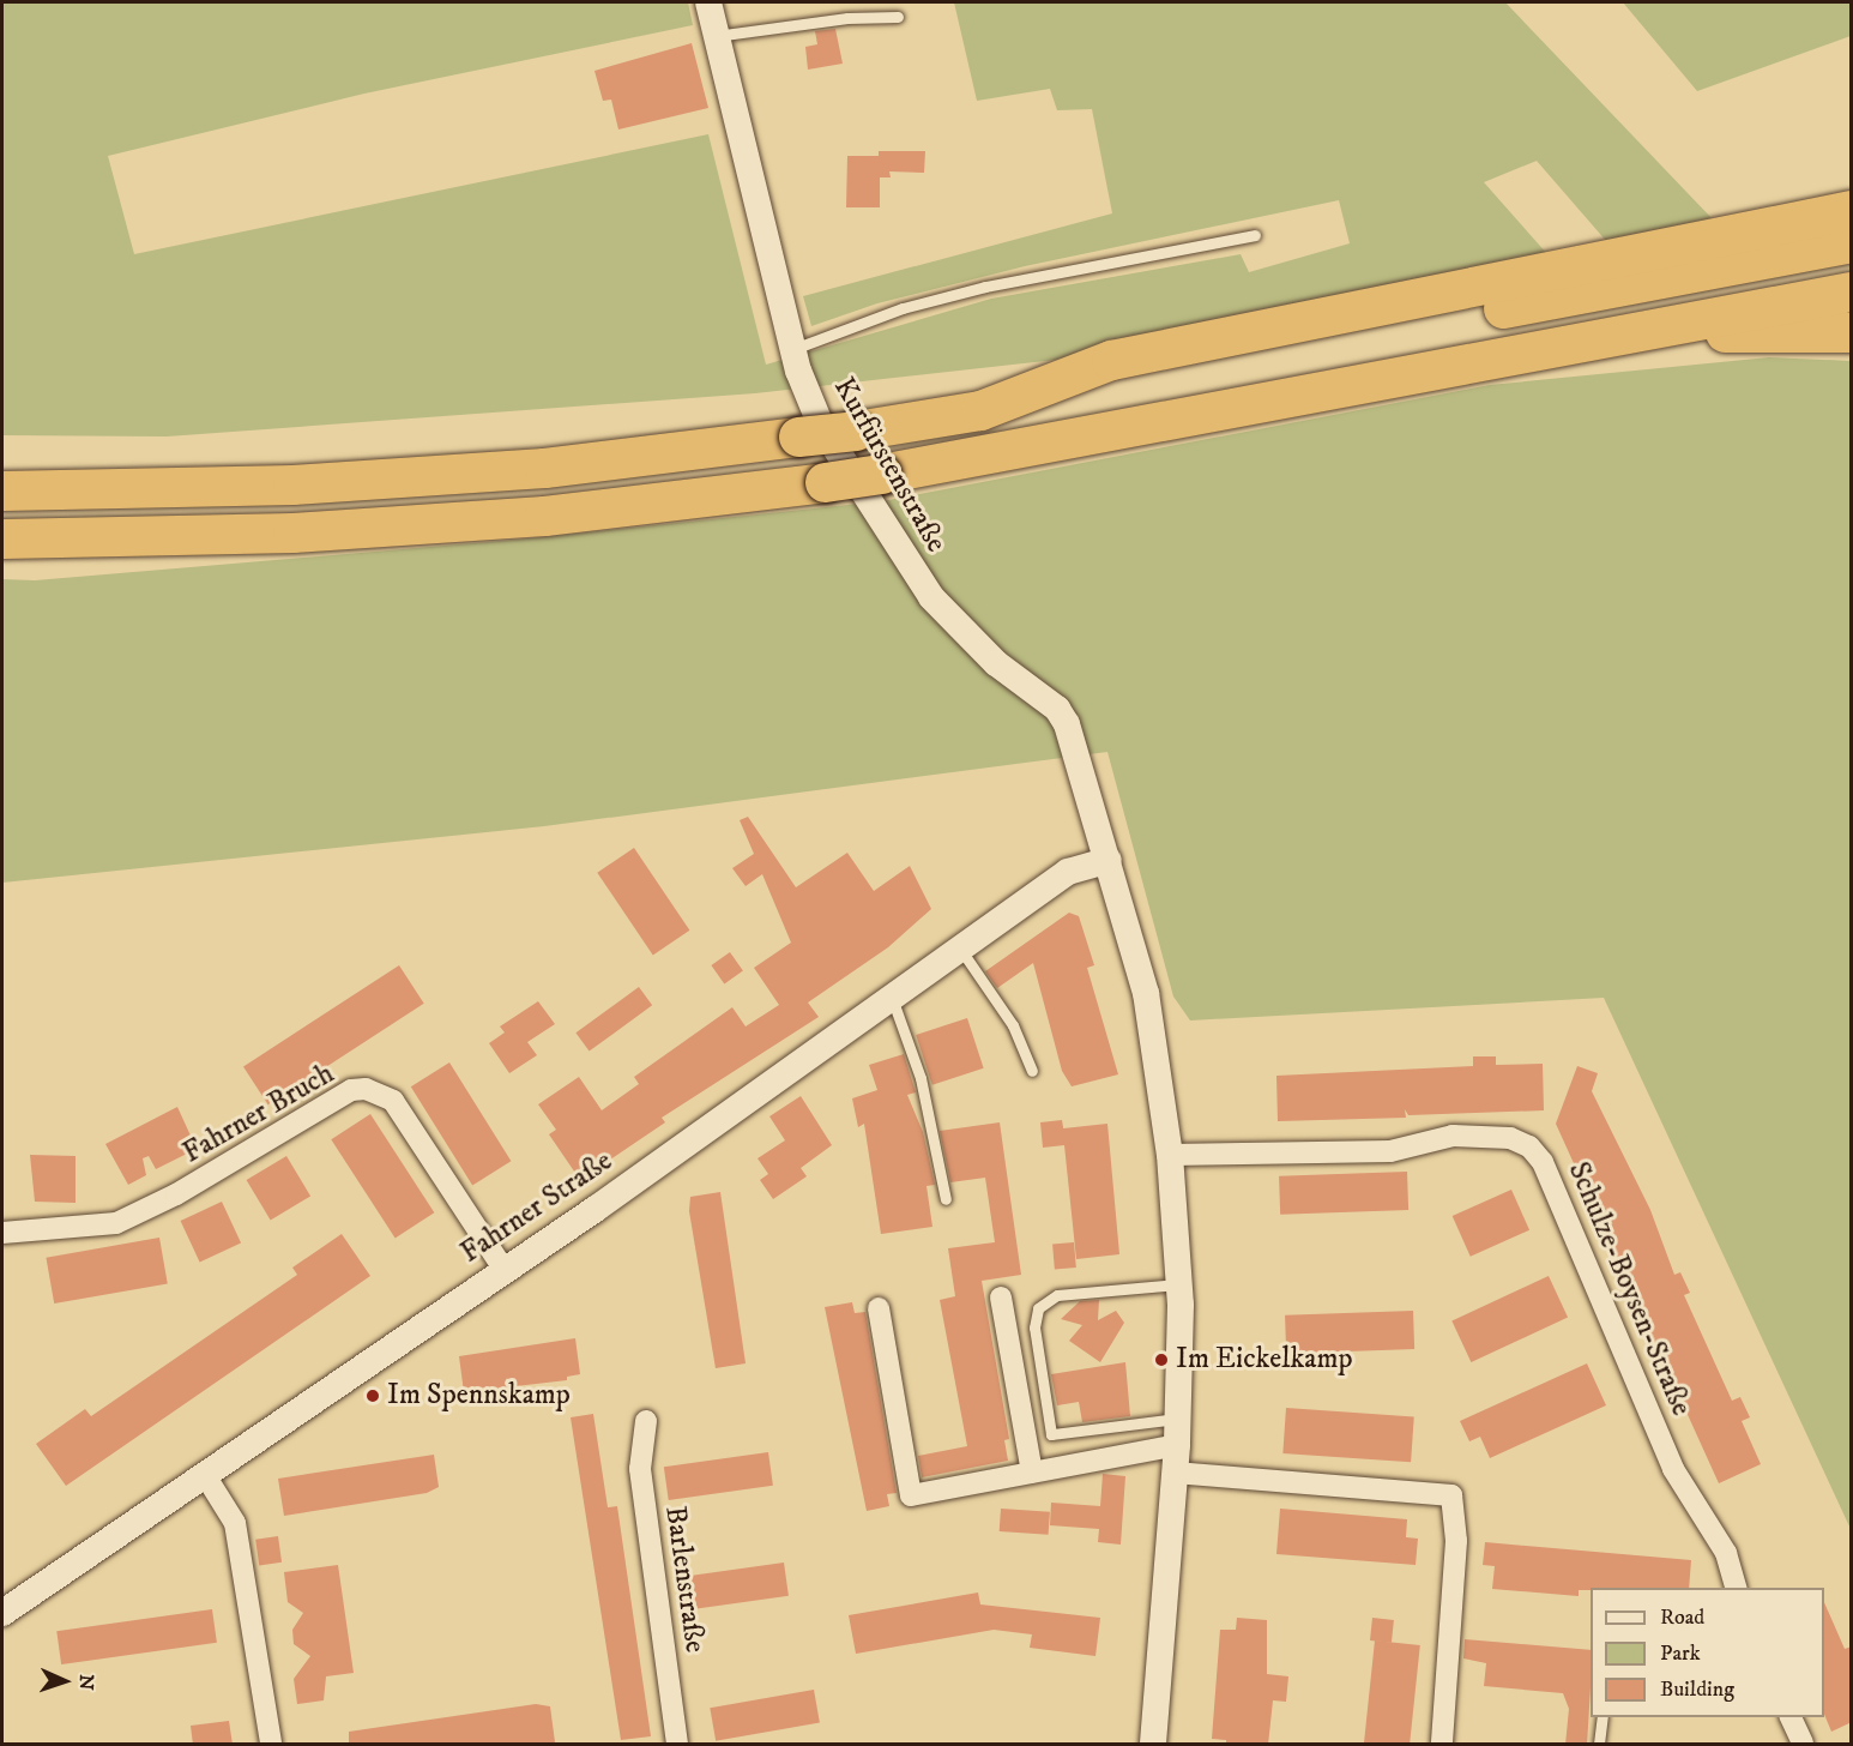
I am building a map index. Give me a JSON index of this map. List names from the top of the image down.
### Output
{
  "streets": {
    "street": [
      "Kurfürstenstraße",
      "Fahrner Bruch",
      "Fahrner Straße",
      "Schulze-Boysen-Straße",
      "Barlenstraße"
    ]
  },
  "crossings": [
    ["Kurfürstenstraße", "Fahrner Straße"],
    ["Fahrner Bruch", "Fahrner Straße"]
  ],
  "places": ["Im Eickelkamp", "Im Spennskamp"],
  "legend": ["Road", "Park", "Building"],
  "north": "right"
}
